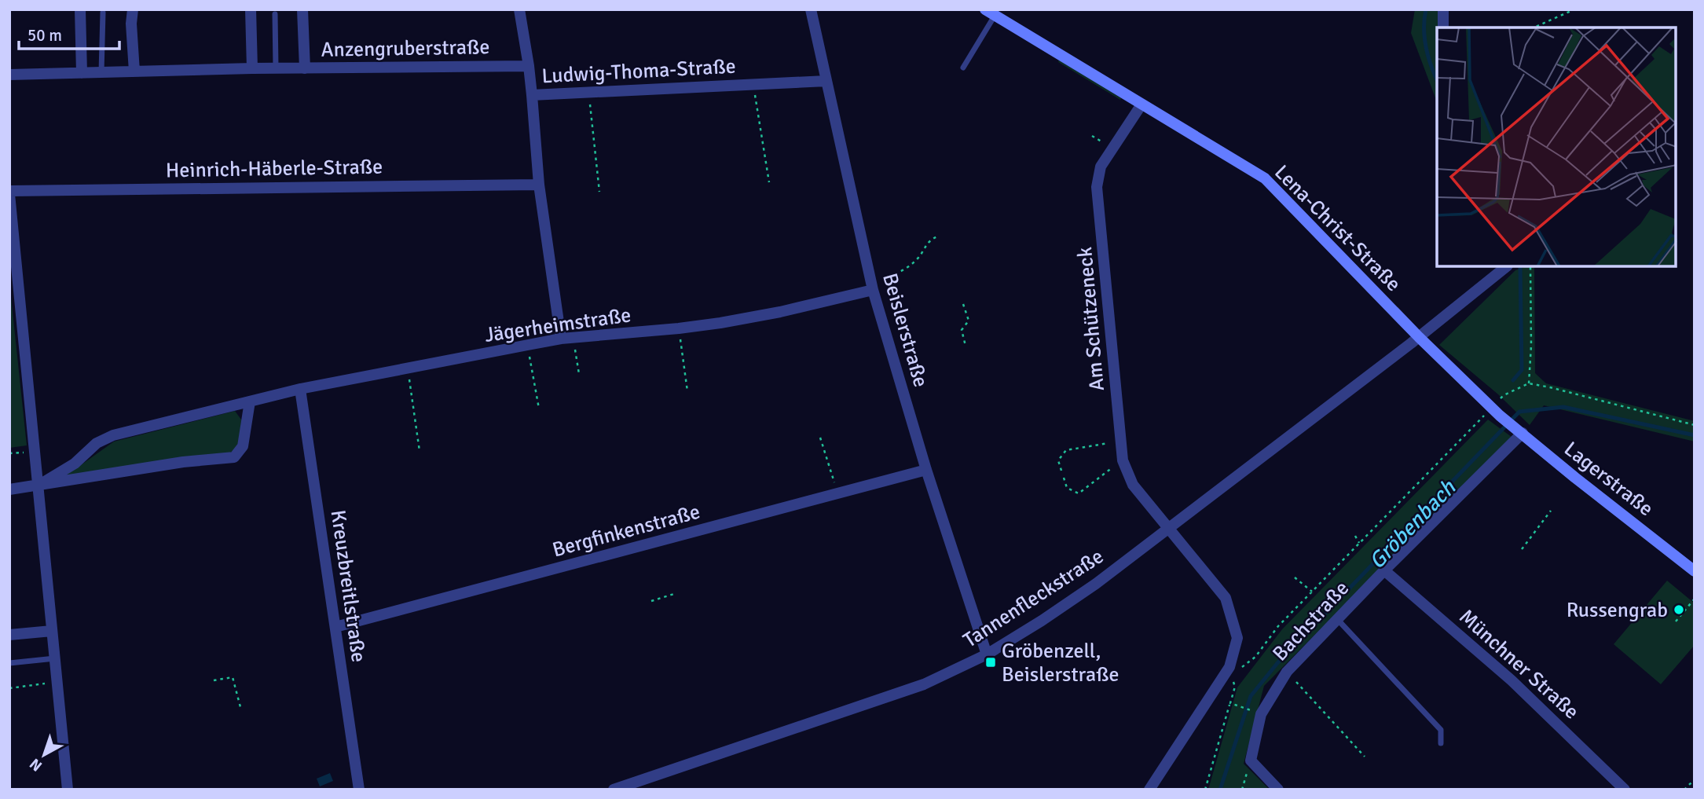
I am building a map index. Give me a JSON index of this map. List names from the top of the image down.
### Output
{
  "streets": {
    "street": [
      "Anzengruberstraße",
      "Ludwig-Thoma-Straße",
      "Heinrich-Häberle-Straße",
      "Lena-Christ-Straße",
      "Am Schützeneck",
      "Jägerheimstraße",
      "Beislerstraße",
      "Lagerstraße",
      "Bergfinkenstraße",
      "Kreuzbreitlstraße",
      "Tannenfleckstraße",
      "Bachstraße",
      "Münchner Straße"
    ]
  },
  "crossings": [
    ["Ludwig-Thoma-Straße", "Heinrich-Häberle-Straße"],
    ["Ludwig-Thoma-Straße", "Jägerheimstraße"],
    ["Ludwig-Thoma-Straße", "Beislerstraße"],
    ["Lena-Christ-Straße", "Am Schützeneck"],
    ["Lena-Christ-Straße", "Lagerstraße"],
    ["Lena-Christ-Straße", "Tannenfleckstraße"],
    ["Am Schützeneck", "Tannenfleckstraße"],
    ["Jägerheimstraße", "Beislerstraße"],
    ["Jägerheimstraße", "Kreuzbreitlstraße"],
    ["Beislerstraße", "Bergfinkenstraße"],
    ["Beislerstraße", "Tannenfleckstraße"],
    ["Lagerstraße", "Bachstraße"],
    ["Bergfinkenstraße", "Kreuzbreitlstraße"],
    ["Bachstraße", "Münchner Straße"]
  ],
  "water": ["Gröbenbach"],
  "places": {
    "other": ["Russengrab"],
    "transit": ["Gröbenzell, Beislerstraße"]
  },
  "scale_bar": "50 m",
  "north": "bottom left"
}
